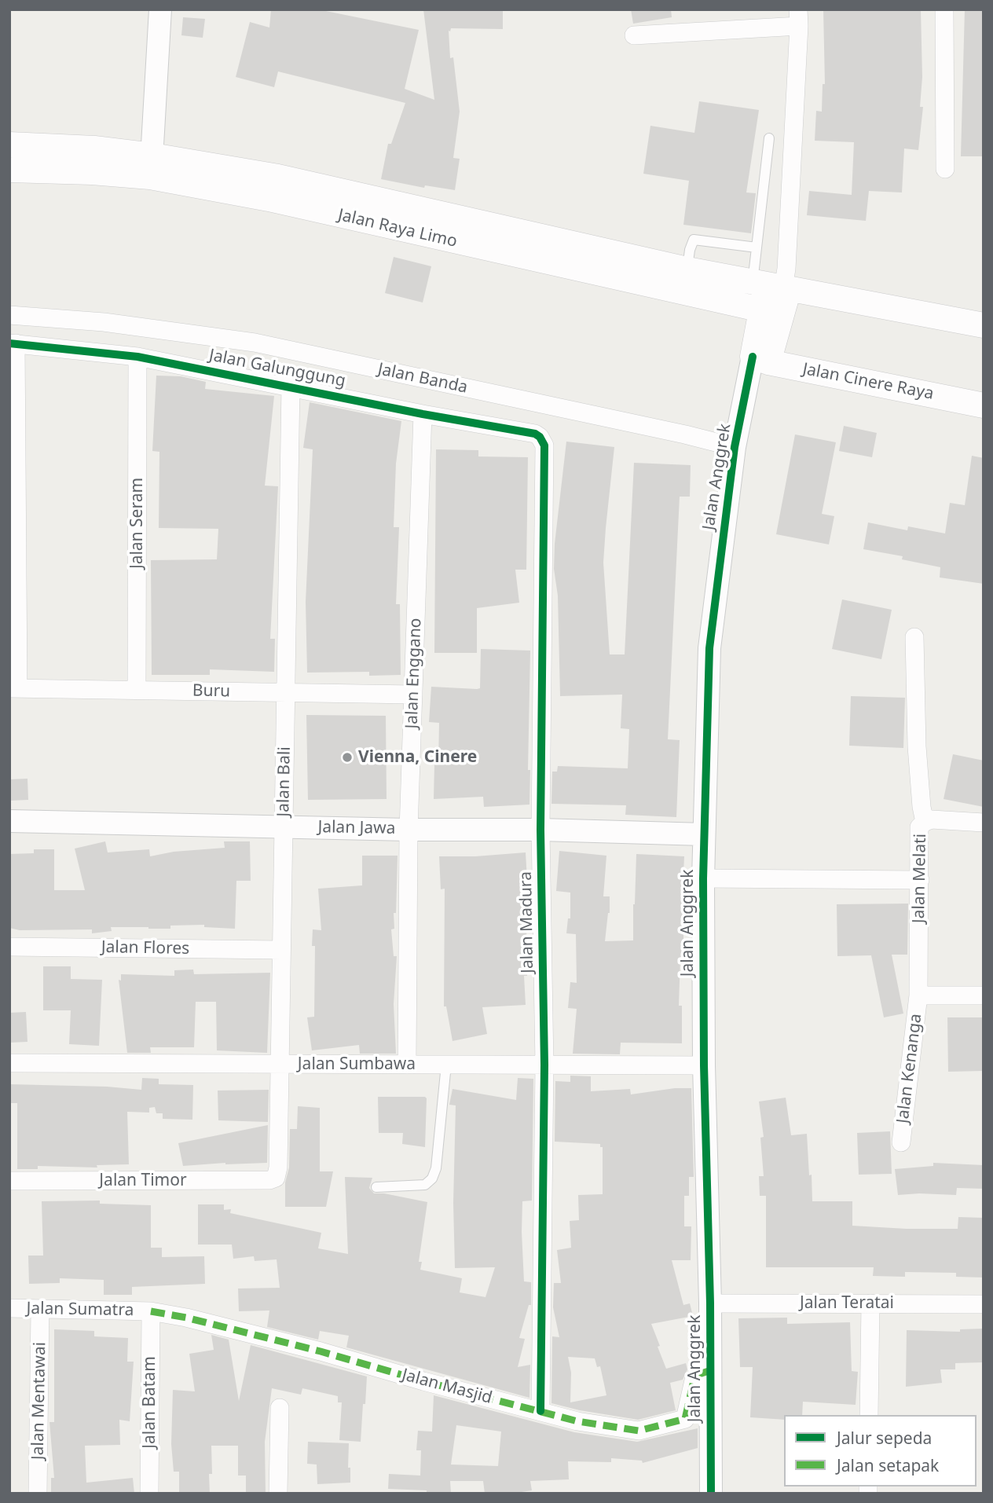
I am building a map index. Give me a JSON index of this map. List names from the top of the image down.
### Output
{
  "streets": {
    "main road": ["Jalan Raya Limo", "Jalan Cinere Raya", "Jalan Anggrek"],
    "street": [
      "Jalan Galunggung",
      "Jalan Banda",
      "Jalan Seram",
      "Jalan Enggano",
      "Buru",
      "Jalan Bali",
      "Jalan Jawa",
      "Jalan Melati",
      "Jalan Madura",
      "Jalan Flores",
      "Jalan Sumbawa",
      "Jalan Kenanga",
      "Jalan Timor",
      "Jalan Teratai",
      "Jalan Sumatra",
      "Jalan Masjid",
      "Jalan Mentawai",
      "Jalan Batam"
    ]
  },
  "crossings": [
    ["Jalan Raya Limo", "Jalan Anggrek"],
    ["Jalan Galunggung", "Jalan Seram"],
    ["Jalan Galunggung", "Jalan Enggano"],
    ["Jalan Galunggung", "Jalan Bali"],
    ["Jalan Galunggung", "Jalan Madura"],
    ["Jalan Banda", "Jalan Anggrek"],
    ["Jalan Cinere Raya", "Jalan Anggrek"],
    ["Jalan Anggrek", "Jalan Jawa"],
    ["Jalan Anggrek", "Jalan Sumbawa"],
    ["Jalan Anggrek", "Jalan Teratai"],
    ["Jalan Anggrek", "Jalan Masjid"],
    ["Jalan Seram", "Buru"],
    ["Jalan Enggano", "Buru"],
    ["Jalan Enggano", "Jalan Jawa"],
    ["Jalan Enggano", "Jalan Sumbawa"],
    ["Buru", "Jalan Bali"],
    ["Jalan Bali", "Jalan Jawa"],
    ["Jalan Bali", "Jalan Flores"],
    ["Jalan Bali", "Jalan Sumbawa"],
    ["Jalan Bali", "Jalan Timor"],
    ["Jalan Jawa", "Jalan Madura"],
    ["Jalan Melati", "Jalan Kenanga"],
    ["Jalan Madura", "Jalan Sumbawa"],
    ["Jalan Madura", "Jalan Masjid"],
    ["Jalan Sumatra", "Jalan Masjid"],
    ["Jalan Sumatra", "Jalan Mentawai"],
    ["Jalan Sumatra", "Jalan Batam"],
    ["Jalan Masjid", "Jalan Batam"]
  ],
  "places": ["Vienna, Cinere"],
  "legend": ["Jalur sepeda", "Jalan setapak"]
}
